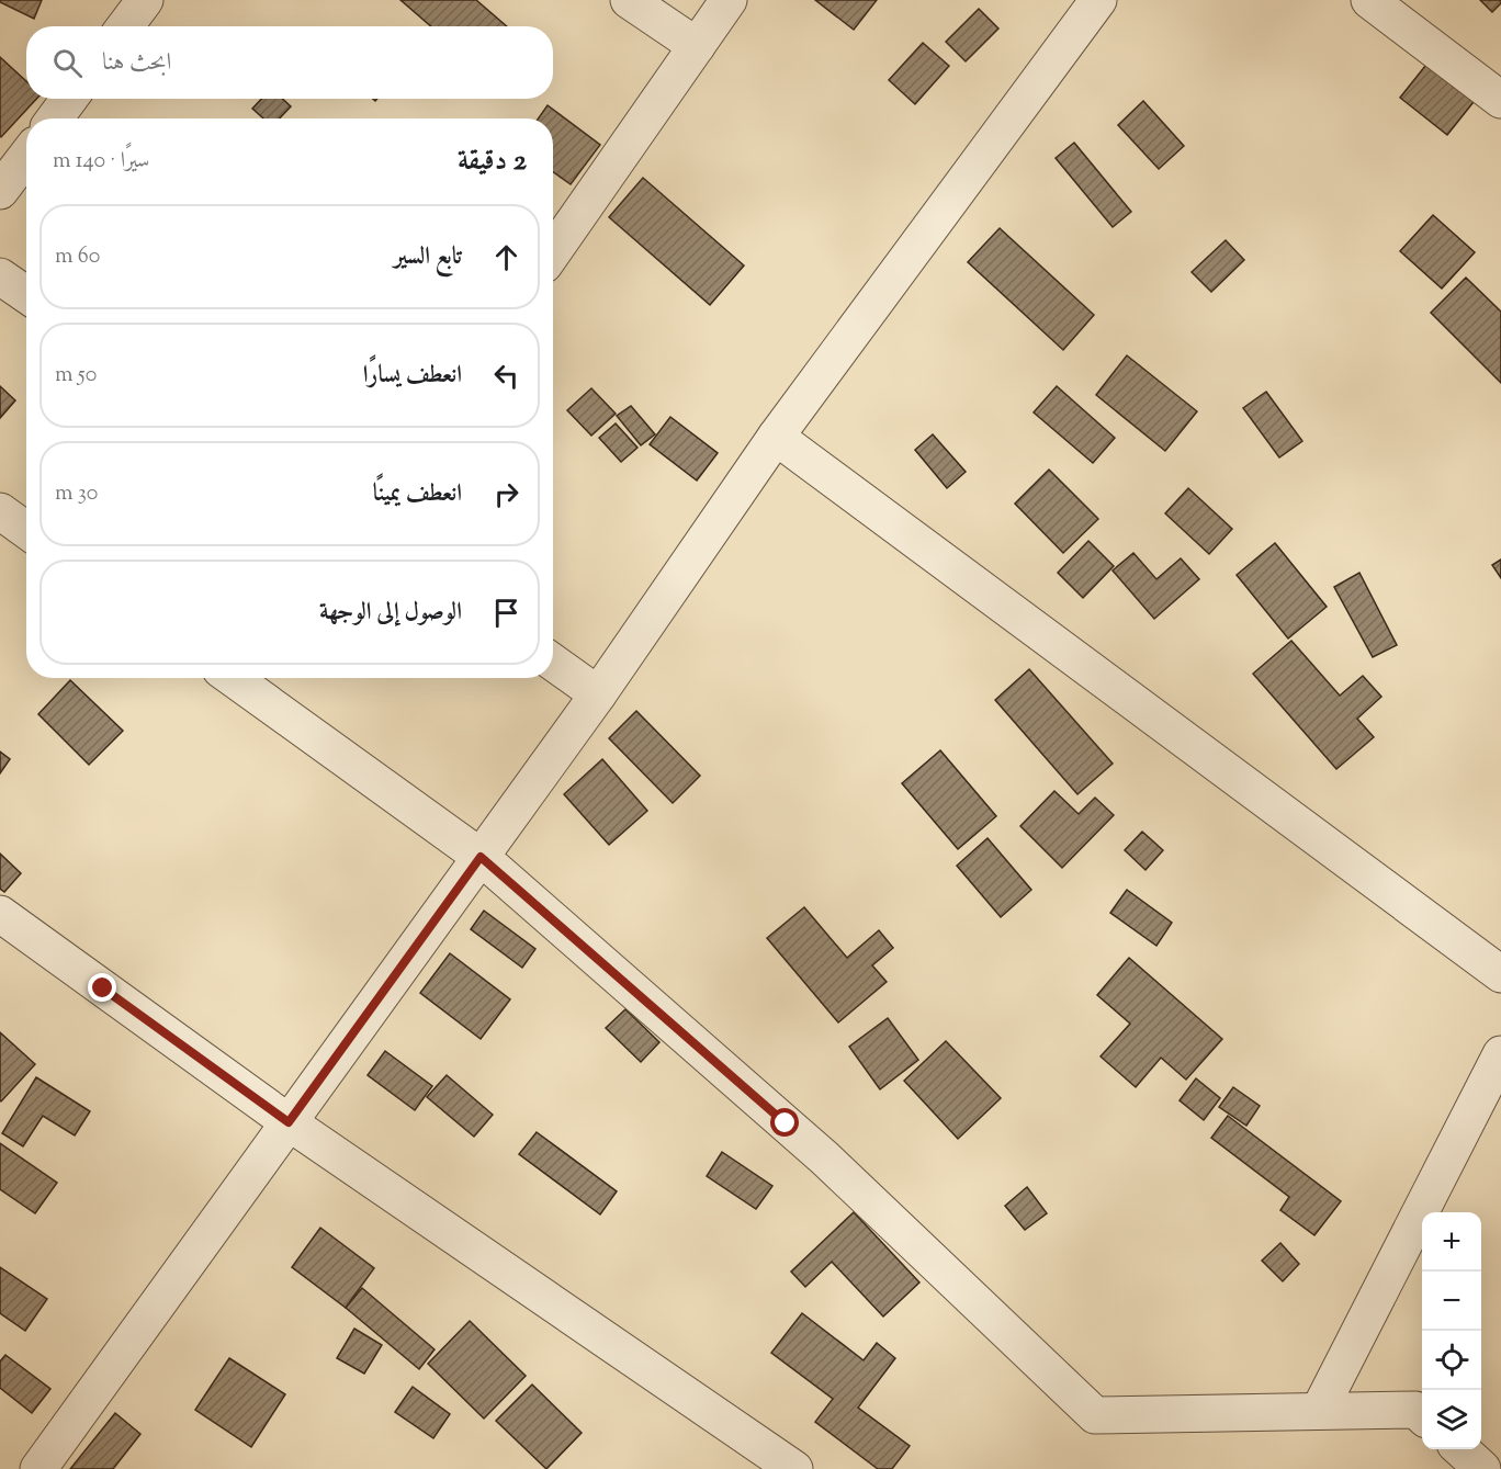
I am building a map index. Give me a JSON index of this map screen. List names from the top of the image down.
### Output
{
  "page": {
    "search": "ابحث هنا",
    "heading": ["2 دقيقة", "سيرًا · 140 m"],
    "list": [
      ["تابع السير", "60 m"],
      ["انعطف يسارًا", "50 m"],
      ["انعطف يمينًا", "30 m"],
      "الوصول إلى الوجهة"
    ],
    "map_buttons": ["+", "−"]
  }
}
